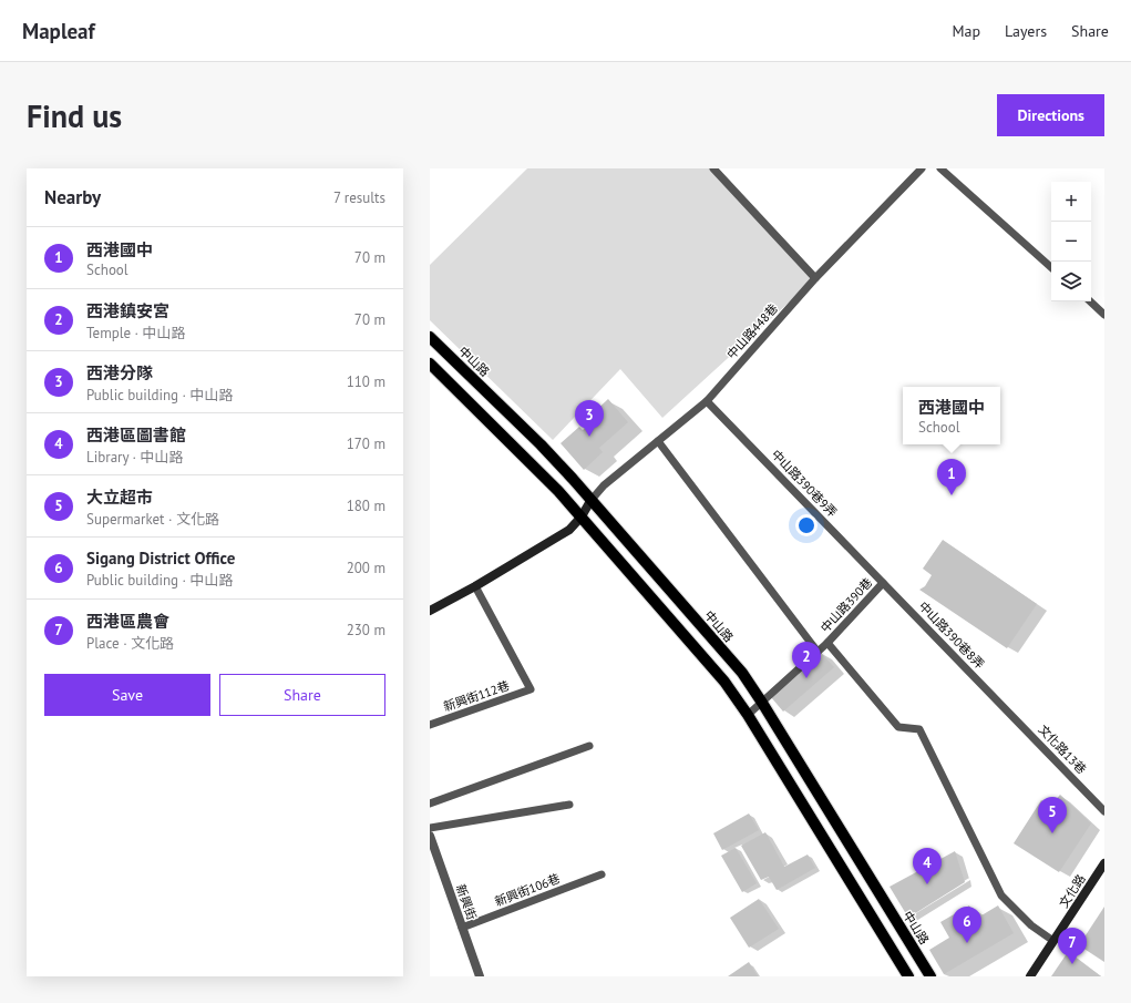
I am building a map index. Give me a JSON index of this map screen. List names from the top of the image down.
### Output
{
  "streets": {
    "main road": ["中山路"],
    "street": ["文化路", "新興街"],
    "lane": [
      "中山路448巷",
      "中山路390巷9弄",
      "中山路390巷",
      "中山路390巷8弄",
      "新興街112巷",
      "文化路13巷",
      "新興街106巷"
    ]
  },
  "crossings": [
    ["中山路448巷", "中山路"],
    ["中山路448巷", "中山路390巷9弄"],
    ["中山路", "中山路390巷"],
    ["中山路390巷9弄", "中山路390巷"],
    ["中山路390巷9弄", "中山路390巷8弄"],
    ["中山路390巷", "中山路390巷8弄"],
    ["中山路390巷8弄", "文化路13巷"],
    ["新興街106巷", "新興街"]
  ],
  "page": {
    "header": "Mapleaf",
    "nav": ["Map", "Layers", "Share"],
    "buttons": [
      "Directions",
      ["Save", "Share"]
    ],
    "title": "Find us",
    "heading": ["Nearby", "7 results"],
    "map_buttons": ["+", "−"],
    "list": [
      {
        "mark": "1",
        "name": "西港國中",
        "note": "School",
        "value": "70 m"
      },
      {
        "mark": "2",
        "name": "西港鎮安宮",
        "note": "Temple · 中山路",
        "value": "70 m"
      },
      {
        "mark": "3",
        "name": "西港分隊",
        "note": "Public building · 中山路",
        "value": "110 m"
      },
      {
        "mark": "4",
        "name": "西港區圖書館",
        "note": "Library · 中山路",
        "value": "170 m"
      },
      {
        "mark": "5",
        "name": "大立超市",
        "note": "Supermarket · 文化路",
        "value": "180 m"
      },
      {
        "mark": "6",
        "name": "Sigang District Office",
        "note": "Public building · 中山路",
        "value": "200 m"
      },
      {
        "mark": "7",
        "name": "西港區農會",
        "note": "Place · 文化路",
        "value": "230 m"
      }
    ],
    "popup": ["西港國中", "School"],
    "pins": [
      "3",
      "1",
      "2",
      "5",
      "4",
      "6",
      "7"
    ]
  }
}
